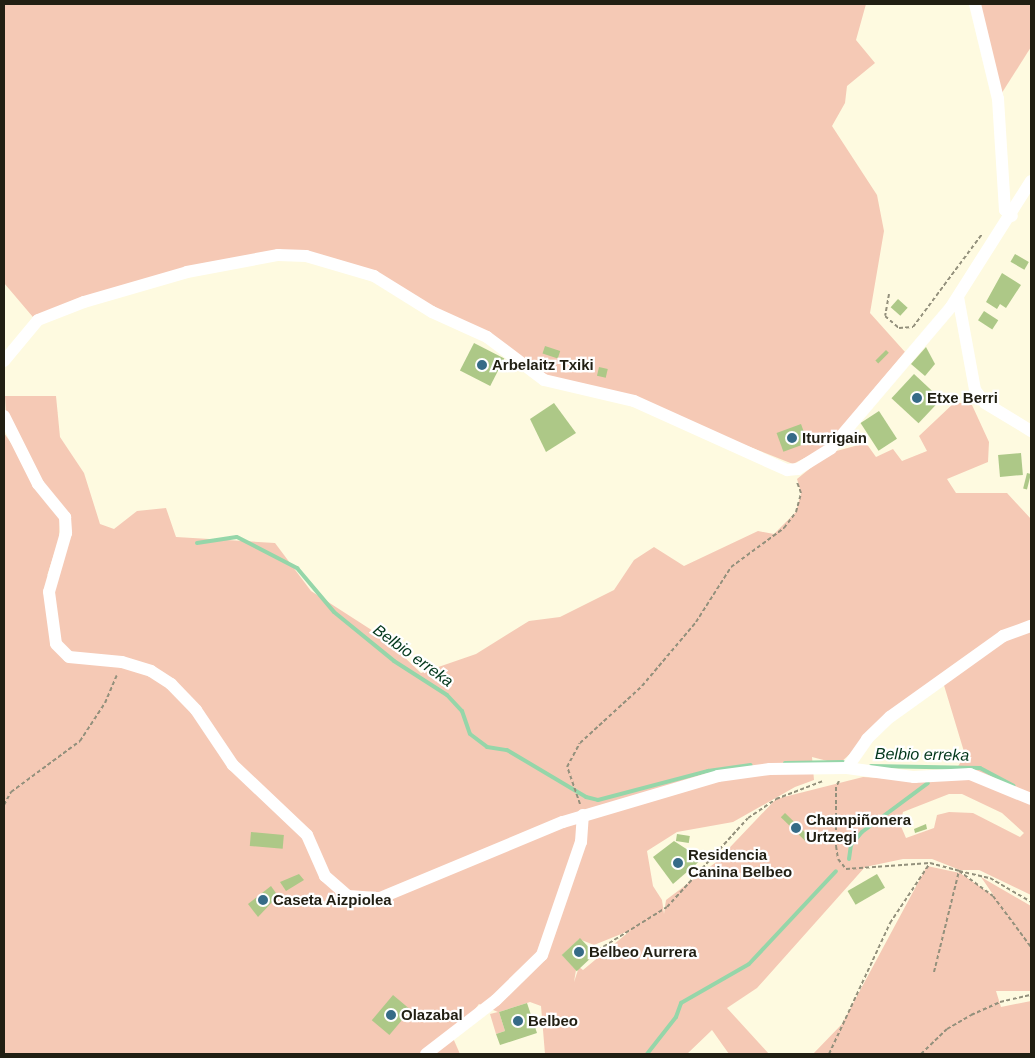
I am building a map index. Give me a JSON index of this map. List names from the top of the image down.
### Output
{
  "water": ["Belbio erreka"],
  "places": [
    "Arbelaitz Txiki",
    "Etxe Berri",
    "Iturrigain",
    "Champiñonera Urtzegi",
    "Residencia Canina Belbeo",
    "Caseta Aizpiolea",
    "Belbeo Aurrera",
    "Olazabal",
    "Belbeo"
  ]
}
